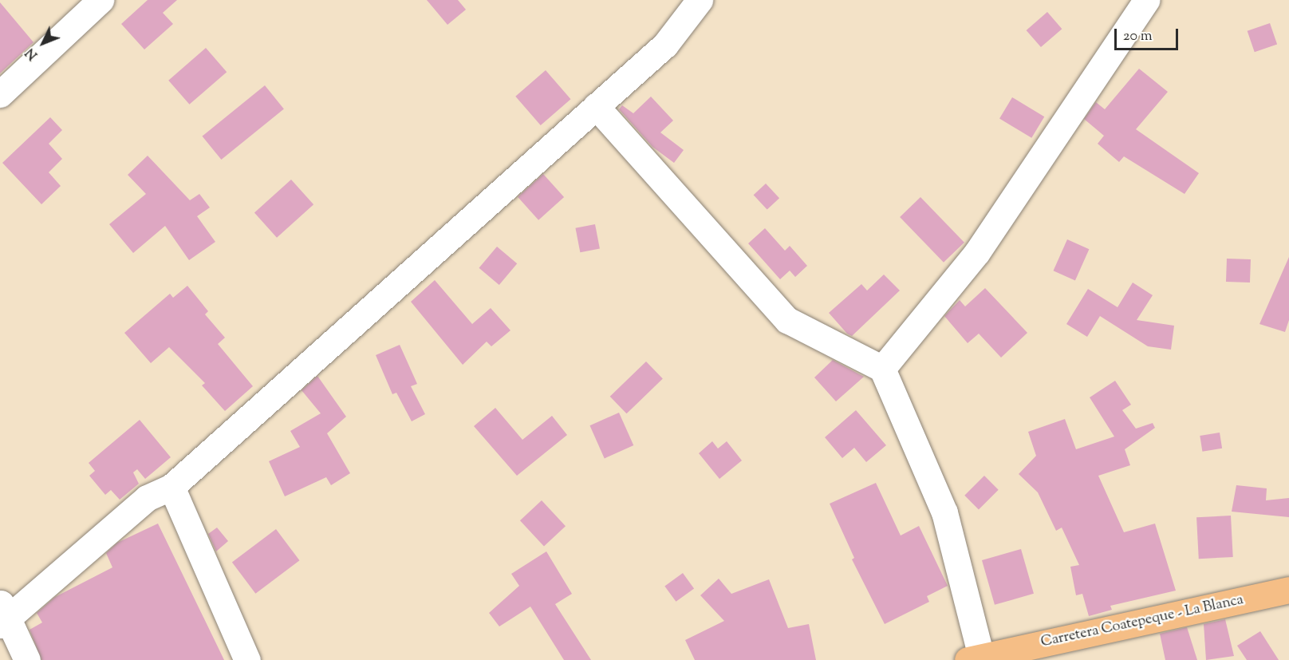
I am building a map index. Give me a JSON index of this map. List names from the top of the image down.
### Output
{
  "streets": {
    "main road": ["Carretera Coatepeque - La Blanca"]
  },
  "scale_bar": "20 m",
  "north": "bottom left"
}
